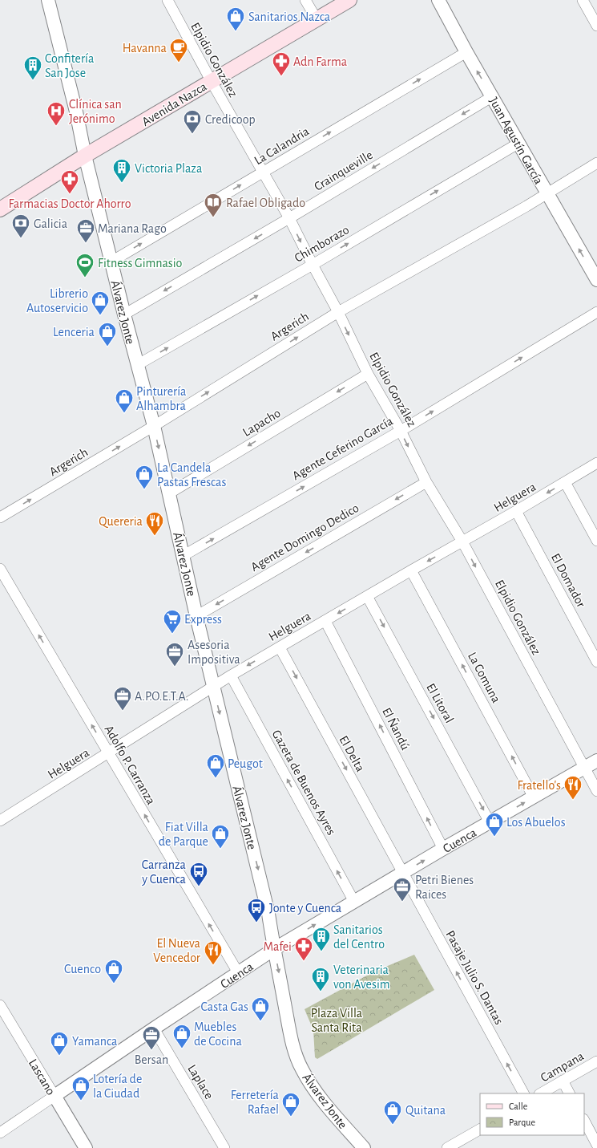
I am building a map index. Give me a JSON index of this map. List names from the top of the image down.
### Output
{
  "streets": {
    "main road": ["Avenida Nazca"],
    "street": [
      "Elpidio González",
      "Juan Agustín García",
      "La Calandria",
      "Crainqueville",
      "Chimborazo",
      "Álvarez Jonte",
      "Argerich",
      "Lapacho",
      "Agente Ceferino García",
      "Helguera",
      "Agente Domingo Dedico",
      "El Domador",
      "La Comuna",
      "El Litoral",
      "El Ñandú",
      "El Delta",
      "Adolfo P. Carranza",
      "Gazeta de Buenos Ayres",
      "Cuenca",
      "Pasaje Julio S. Dantas",
      "Campana",
      "Lascano",
      "Laplace"
    ]
  },
  "crossings": [
    ["Elpidio González", "Avenida Nazca"],
    ["Elpidio González", "La Calandria"],
    ["Elpidio González", "Crainqueville"],
    ["Elpidio González", "Chimborazo"],
    ["Elpidio González", "Argerich"],
    ["Elpidio González", "Lapacho"],
    ["Elpidio González", "Agente Ceferino García"],
    ["Elpidio González", "Helguera"],
    ["Elpidio González", "Agente Domingo Dedico"],
    ["Elpidio González", "Cuenca"],
    ["Avenida Nazca", "Álvarez Jonte"],
    ["Juan Agustín García", "La Calandria"],
    ["Juan Agustín García", "Crainqueville"],
    ["Juan Agustín García", "Chimborazo"],
    ["Juan Agustín García", "Argerich"],
    ["La Calandria", "Álvarez Jonte"],
    ["Crainqueville", "Álvarez Jonte"],
    ["Chimborazo", "Álvarez Jonte"],
    ["Álvarez Jonte", "Argerich"],
    ["Álvarez Jonte", "Lapacho"],
    ["Álvarez Jonte", "Agente Ceferino García"],
    ["Álvarez Jonte", "Helguera"],
    ["Álvarez Jonte", "Agente Domingo Dedico"],
    ["Álvarez Jonte", "Cuenca"],
    ["Helguera", "El Domador"],
    ["Helguera", "La Comuna"],
    ["Helguera", "El Litoral"],
    ["Helguera", "El Ñandú"],
    ["Helguera", "El Delta"],
    ["Helguera", "Adolfo P. Carranza"],
    ["Helguera", "Gazeta de Buenos Ayres"],
    ["La Comuna", "Cuenca"],
    ["El Litoral", "Cuenca"],
    ["El Ñandú", "Cuenca"],
    ["El Delta", "Cuenca"],
    ["El Delta", "Pasaje Julio S. Dantas"],
    ["Adolfo P. Carranza", "Cuenca"],
    ["Gazeta de Buenos Ayres", "Cuenca"],
    ["Cuenca", "Pasaje Julio S. Dantas"],
    ["Cuenca", "Lascano"],
    ["Cuenca", "Laplace"]
  ],
  "one_way": [
    "Elpidio González",
    "Juan Agustín García",
    "La Calandria",
    "Crainqueville",
    "Chimborazo",
    "Álvarez Jonte",
    "Argerich",
    "Lapacho",
    "Agente Ceferino García",
    "Agente Domingo Dedico",
    "La Comuna",
    "El Litoral",
    "El Ñandú",
    "El Delta",
    "Adolfo P. Carranza",
    "Gazeta de Buenos Ayres",
    "Pasaje Julio S. Dantas"
  ],
  "parks": ["Plaza Villa Santa Rita"],
  "places": {
    "shop": [
      "Sanitarios Nazca",
      "Librerio Autoservicio",
      "Lenceria",
      "Pinturería Alhambra",
      "La Candela Pastas Frescas",
      "Peugot",
      "Los Abuelos",
      "Fiat Villa de Parque",
      "Cuenco",
      "Casta Gas",
      "Muebles de Cocina",
      "Yamanca",
      "Lotería de la Ciudad",
      "Ferretería Rafael",
      "Quitana"
    ],
    "cafe": ["Havanna"],
    "pharmacy": ["Adn Farma", "Farmacias Doctor Ahorro", "Mafei"],
    "building": [
      "Confitería San Jose",
      "Victoria Plaza",
      "Sanitarios del Centro",
      "Veterinaria von Avesim"
    ],
    "hospital": ["Clínica san Jerónimo"],
    "bank": ["Credicoop", "Galicia"],
    "library": ["Rafael Obligado"],
    "office": [
      "Mariana Rago",
      "Asesoria Impositiva",
      "A.P.O.E.T.A.",
      "Petri Bienes Raices",
      "Bersan"
    ],
    "sports": ["Fitness Gimnasio"],
    "restaurant": ["Quereria", "Fratello's", "El Nueva Vencedor"],
    "supermarket": ["Express"],
    "bus stop": ["Carranza y Cuenca", "Jonte y Cuenca"]
  },
  "legend": ["Calle", "Parque"]
}
